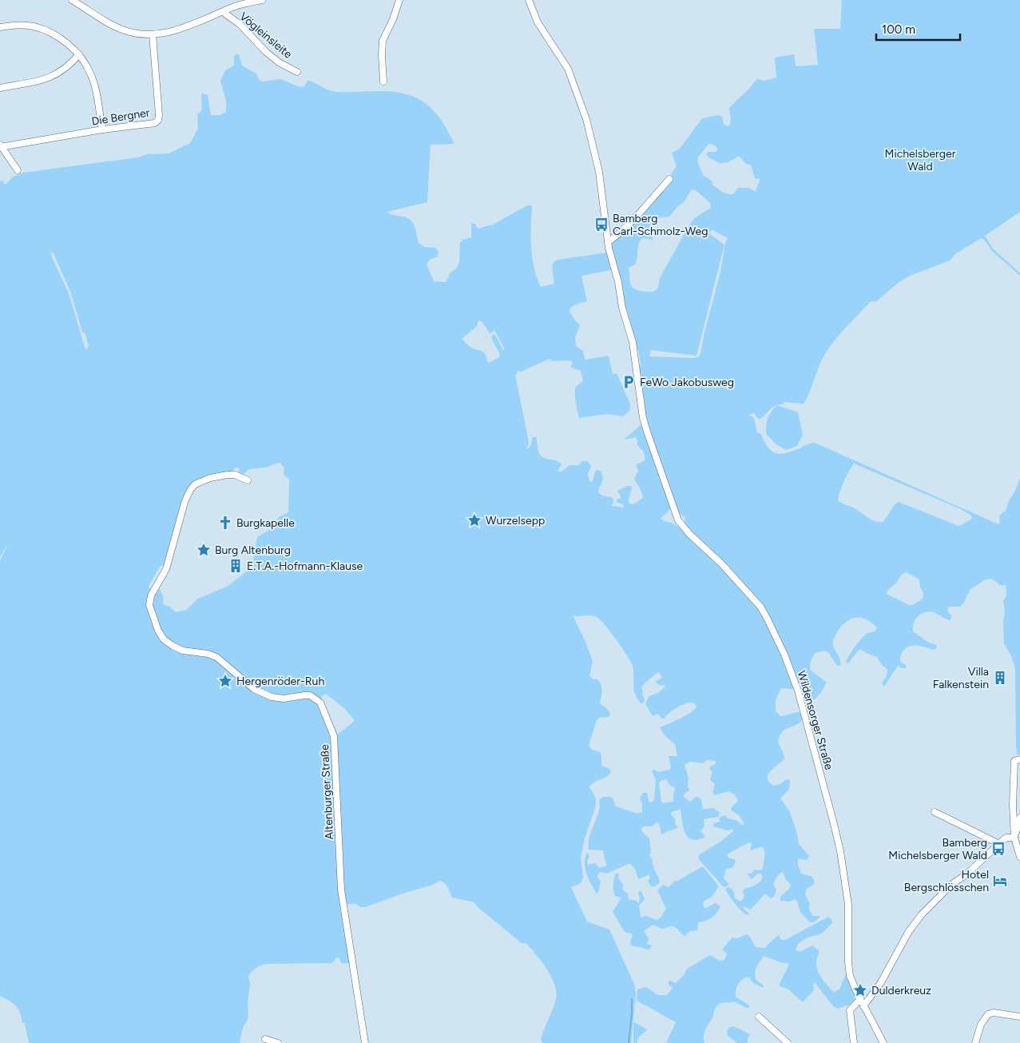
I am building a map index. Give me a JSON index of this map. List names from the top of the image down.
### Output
{
  "streets": {
    "street": [
      "Vögleinsleite",
      "Die Bergner",
      "Wildensorger Straße",
      "Altenburger Straße"
    ]
  },
  "parks": ["Michelsberger Wald"],
  "places": {
    "bus stop": ["Bamberg Carl-Schmolz-Weg", "Bamberg Michelsberger Wald"],
    "parking": ["FeWo Jakobusweg"],
    "place": [
      "Wurzelsepp",
      "Burg Altenburg",
      "Hergenröder-Ruh",
      "Dulderkreuz"
    ],
    "church": ["Burgkapelle"],
    "building": ["E.T.A.-Hofmann-Klause", "Villa Falkenstein"],
    "hotel": ["Hotel Bergschlösschen"]
  },
  "scale_bar": "100 m"
}
